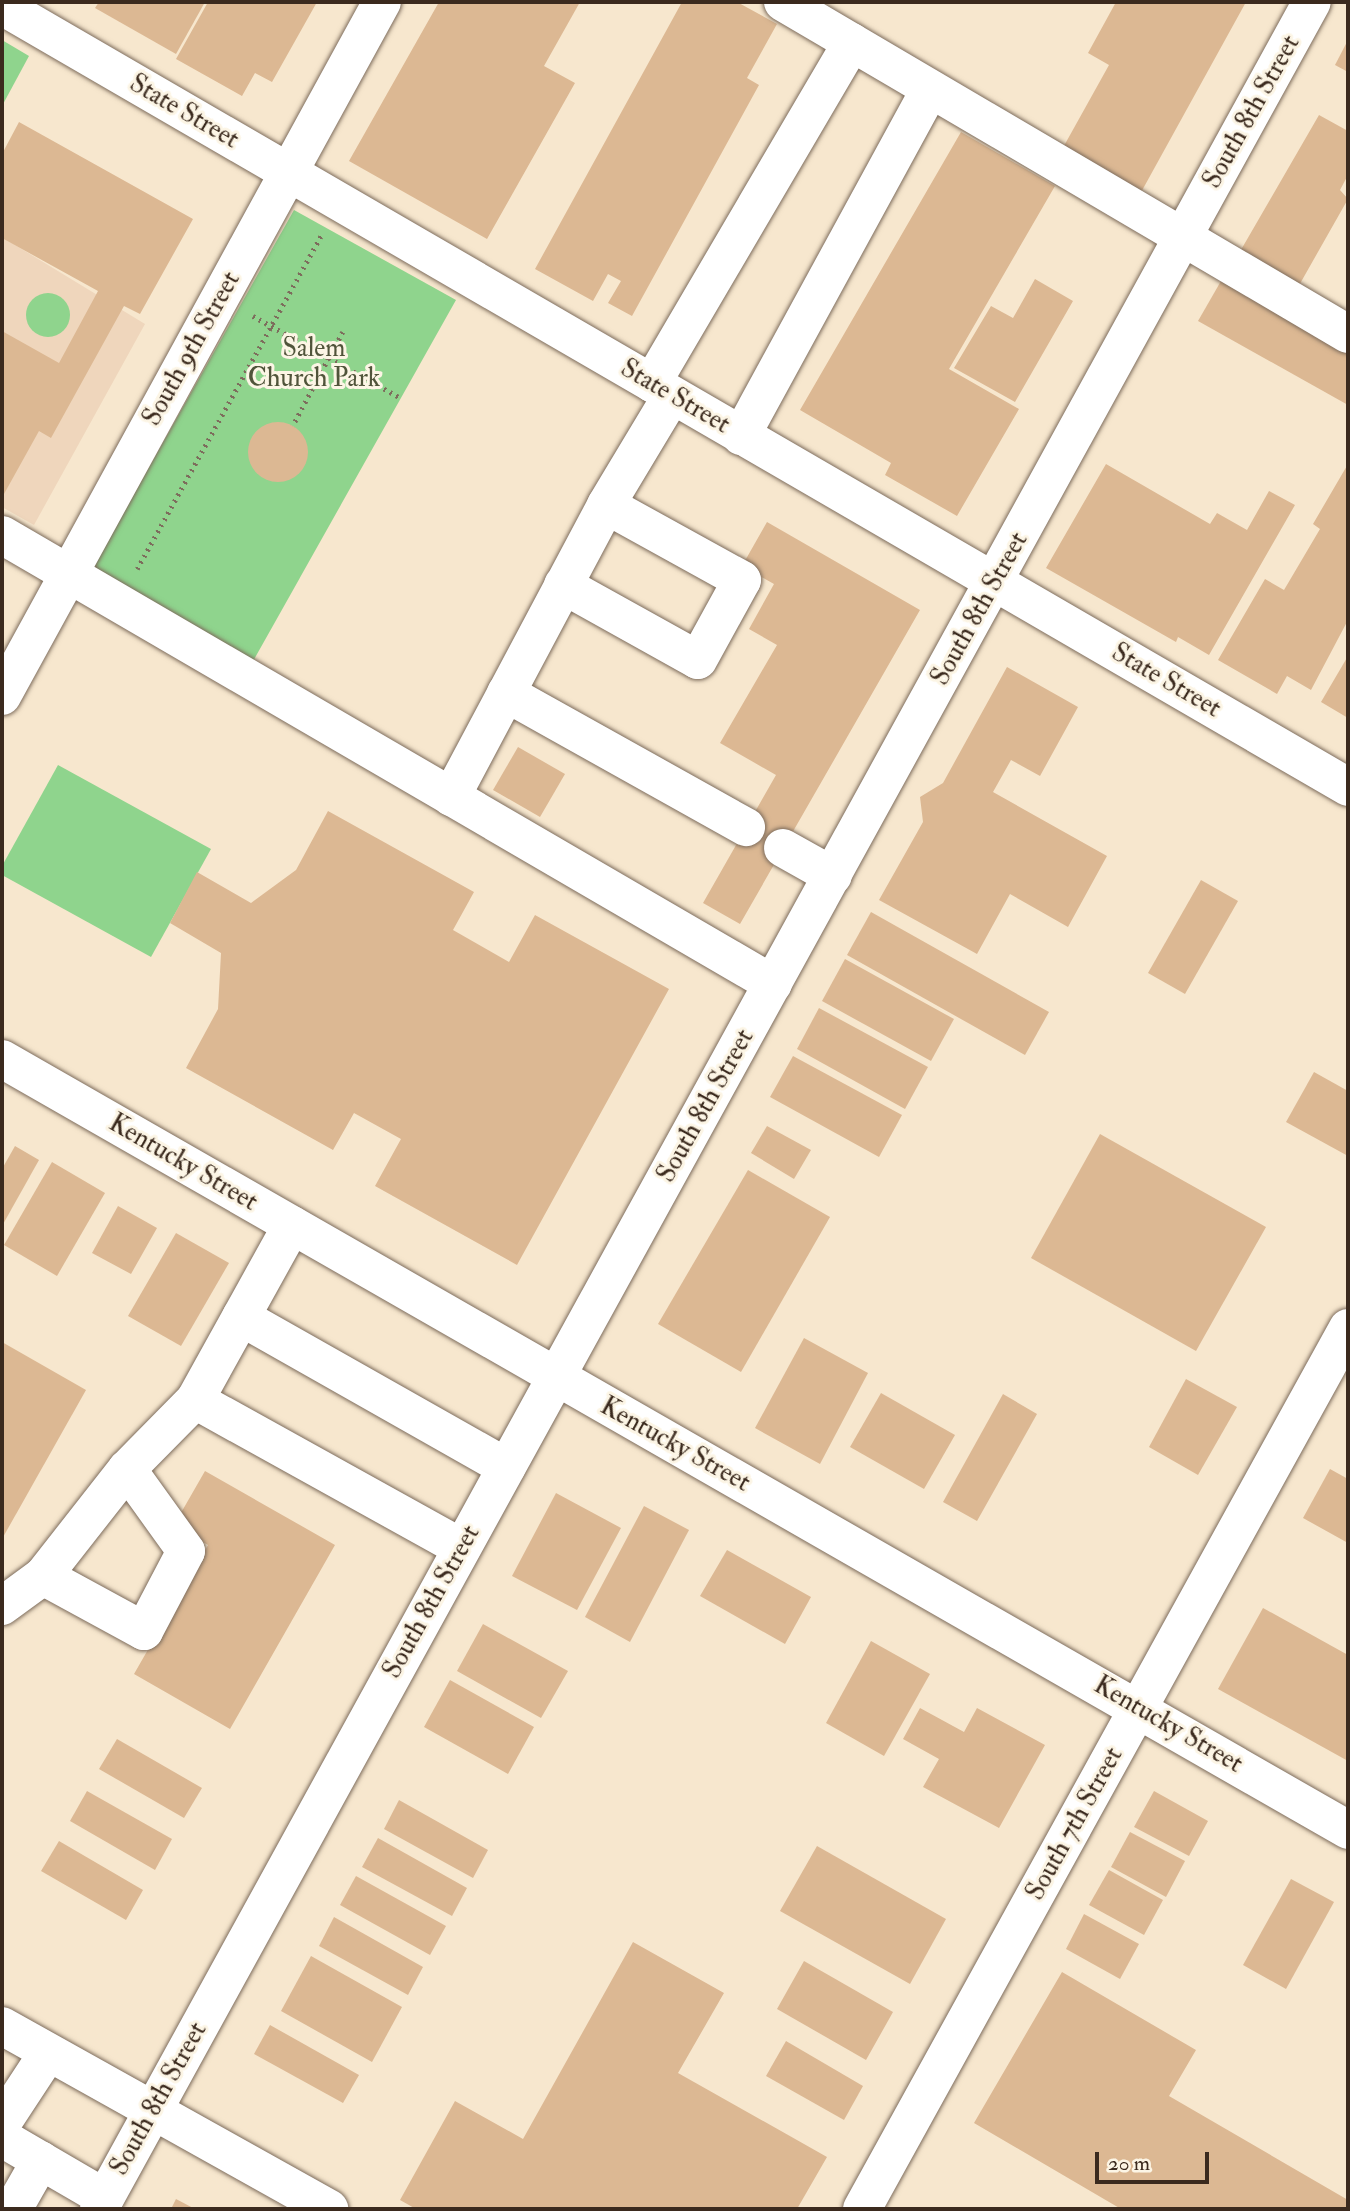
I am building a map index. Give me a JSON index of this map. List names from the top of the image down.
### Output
{
  "streets": {
    "street": [
      "State Street",
      "South 8th Street",
      "South 9th Street",
      "Kentucky Street",
      "South 7th Street"
    ]
  },
  "crossings": [
    ["State Street", "South 8th Street"],
    ["State Street", "South 9th Street"],
    ["South 8th Street", "Kentucky Street"],
    ["Kentucky Street", "South 7th Street"]
  ],
  "parks": ["Salem Church Park"],
  "scale_bar": "20 m"
}
